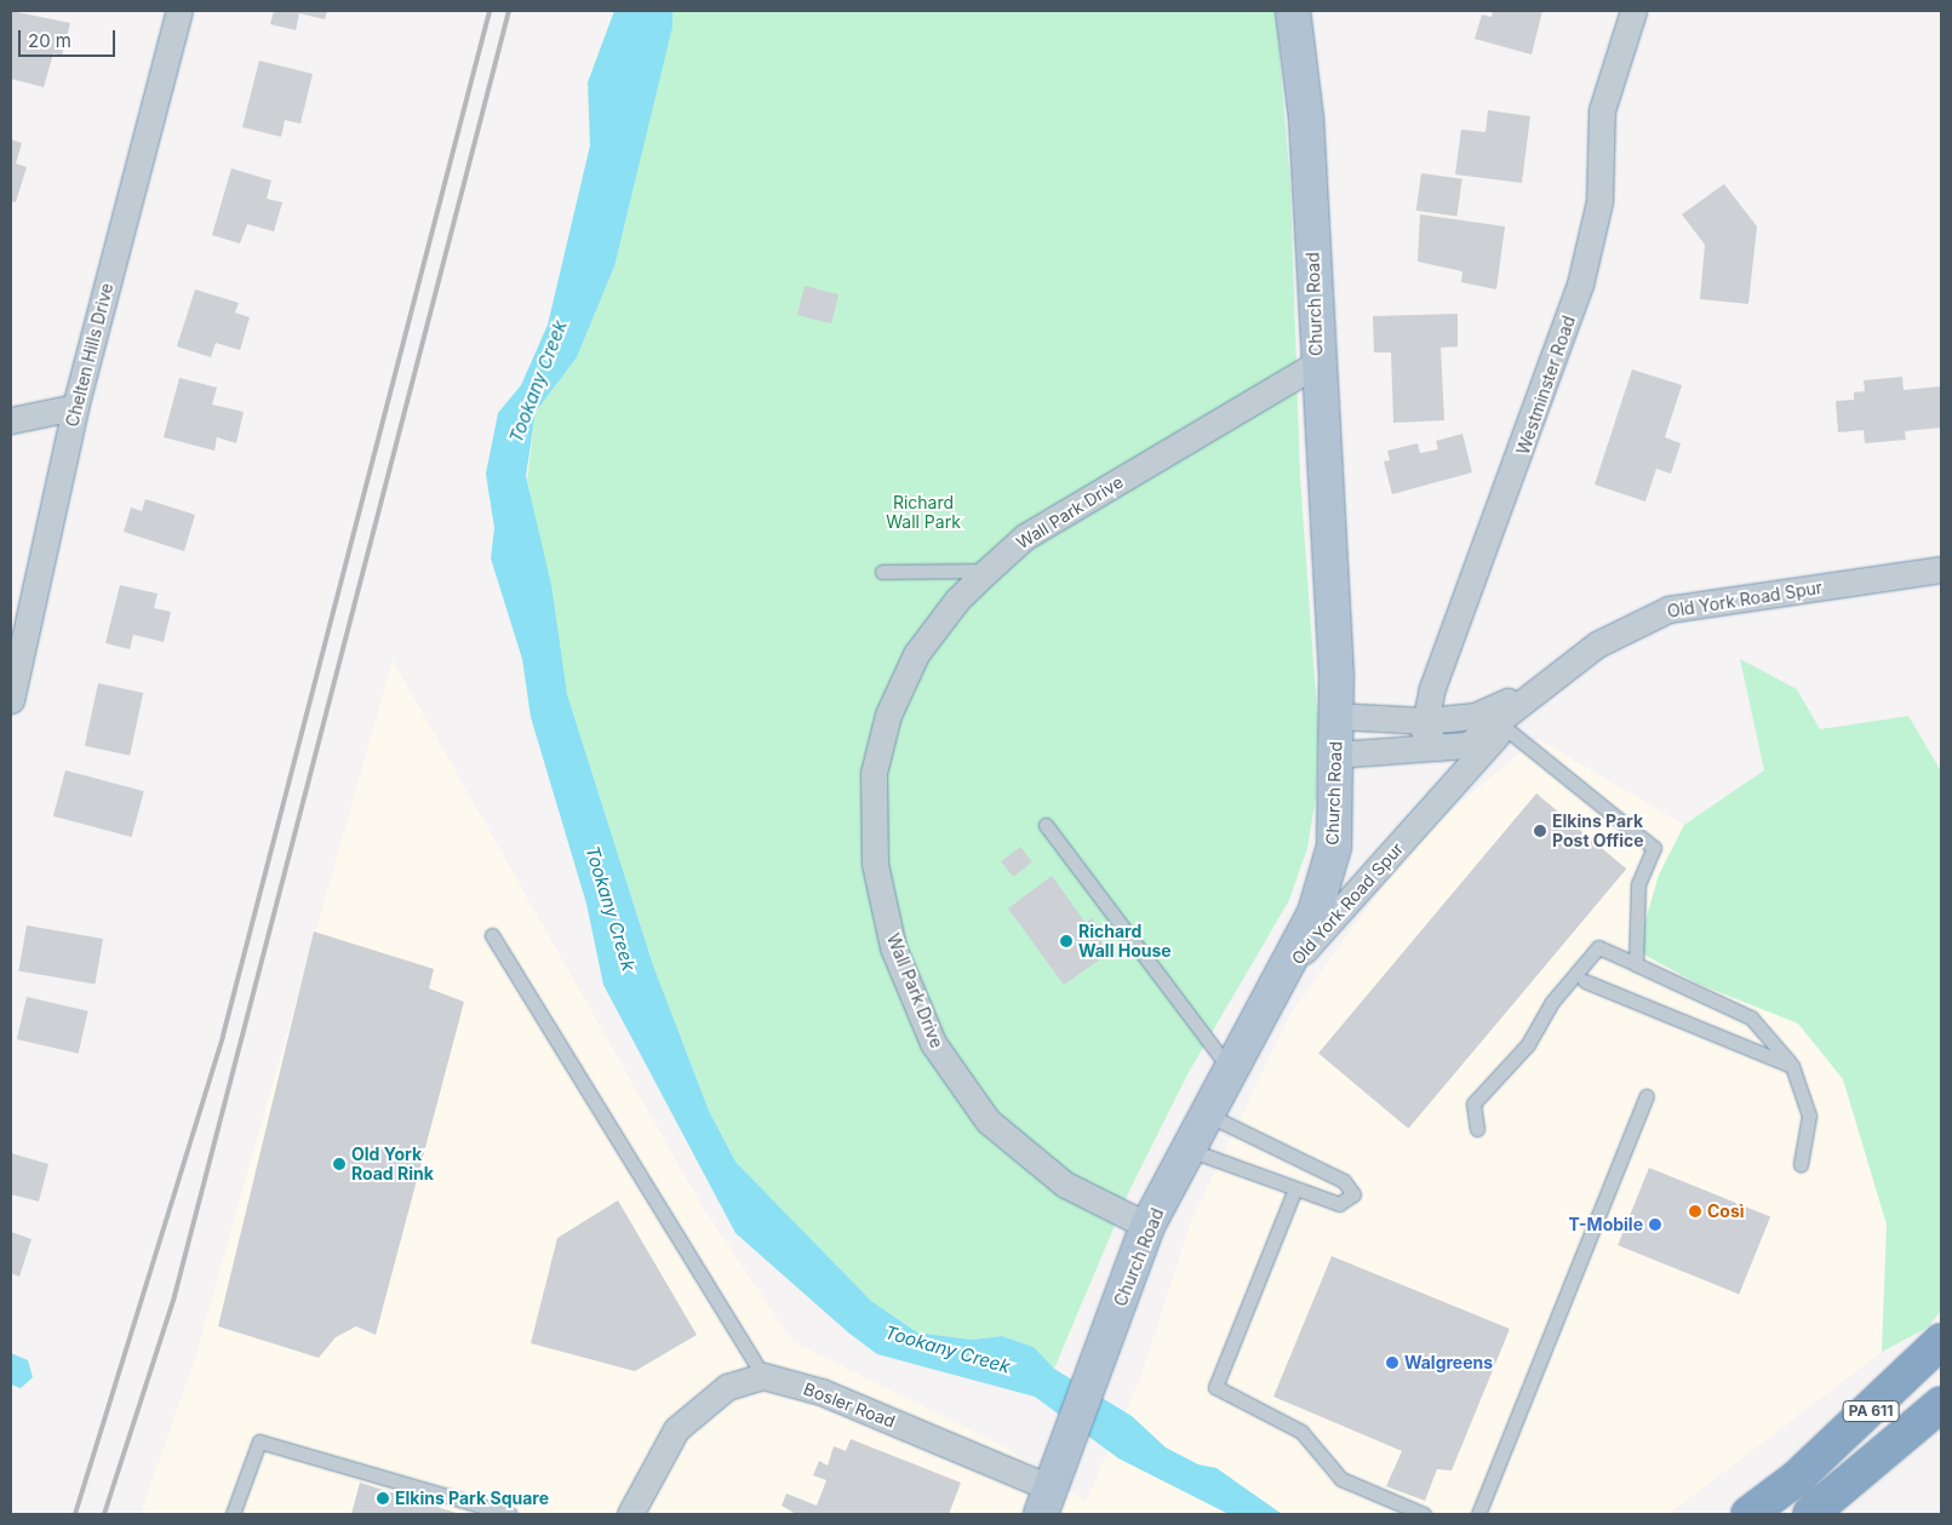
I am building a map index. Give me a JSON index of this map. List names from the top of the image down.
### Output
{
  "streets": {
    "highway": ["PA 611"],
    "main road": ["Church Road"],
    "street": [
      "Chelten Hills Drive",
      "Westminster Road",
      "Wall Park Drive",
      "Old York Road Spur",
      "Bosler Road"
    ]
  },
  "crossings": [
    ["Church Road", "Wall Park Drive"],
    ["Church Road", "Old York Road Spur"],
    ["Church Road", "Bosler Road"],
    ["Westminster Road", "Old York Road Spur"]
  ],
  "water": ["Tookany Creek"],
  "parks": ["Richard Wall Park"],
  "places": [
    "Elkins Park Post Office",
    "Richard Wall House",
    "Old York Road Rink",
    "Così",
    "T-Mobile",
    "Walgreens",
    "Elkins Park Square"
  ],
  "scale_bar": "20 m"
}
